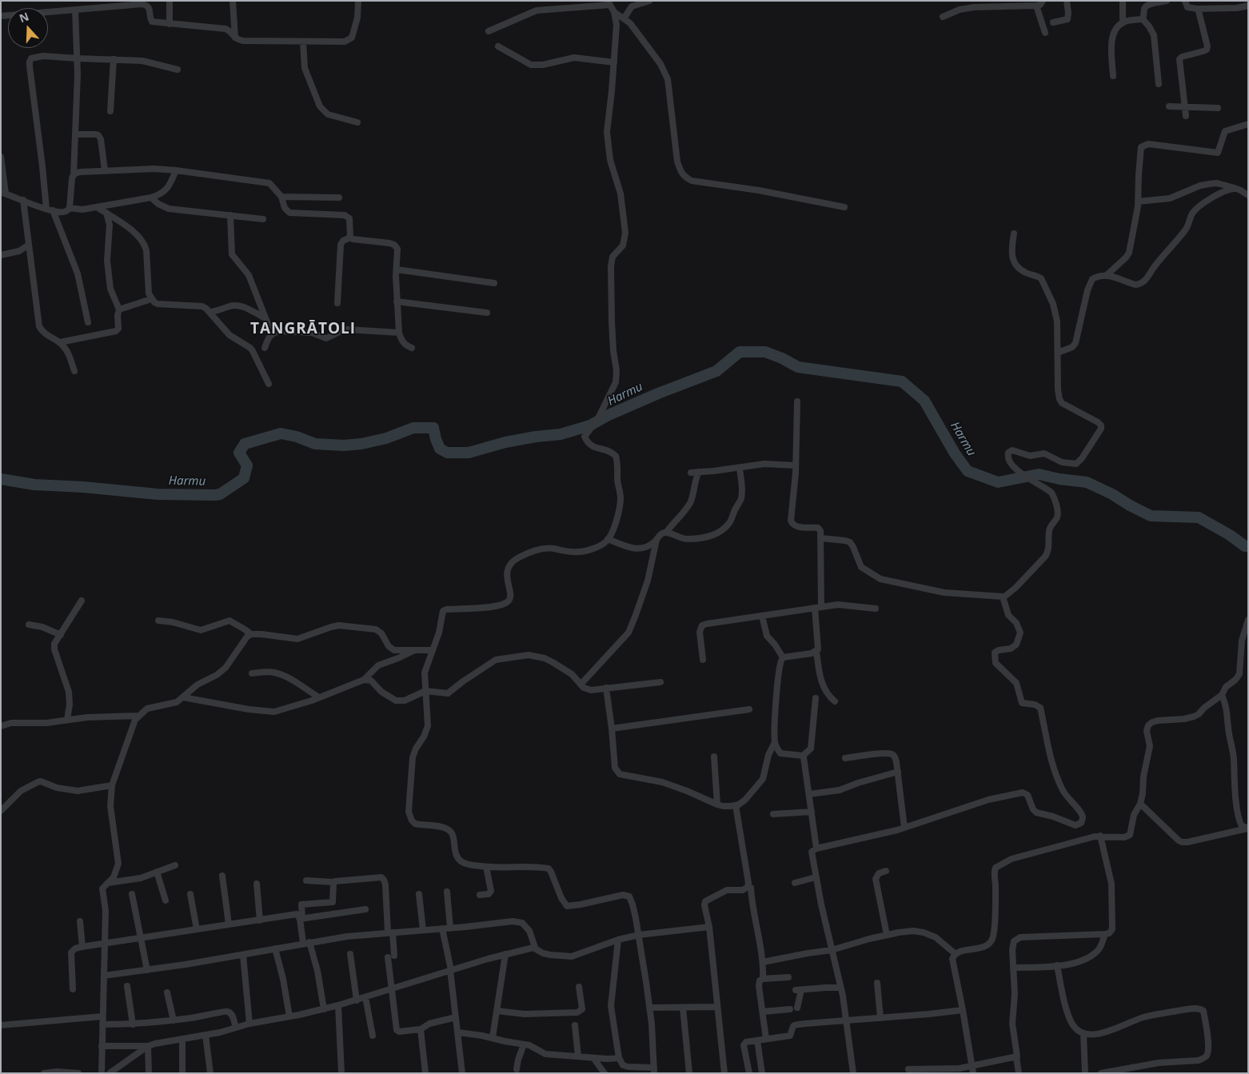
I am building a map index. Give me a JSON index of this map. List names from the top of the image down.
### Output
{
  "districts": ["TANGRĀTOLI"],
  "water": ["Harmu"],
  "north": "top"
}
